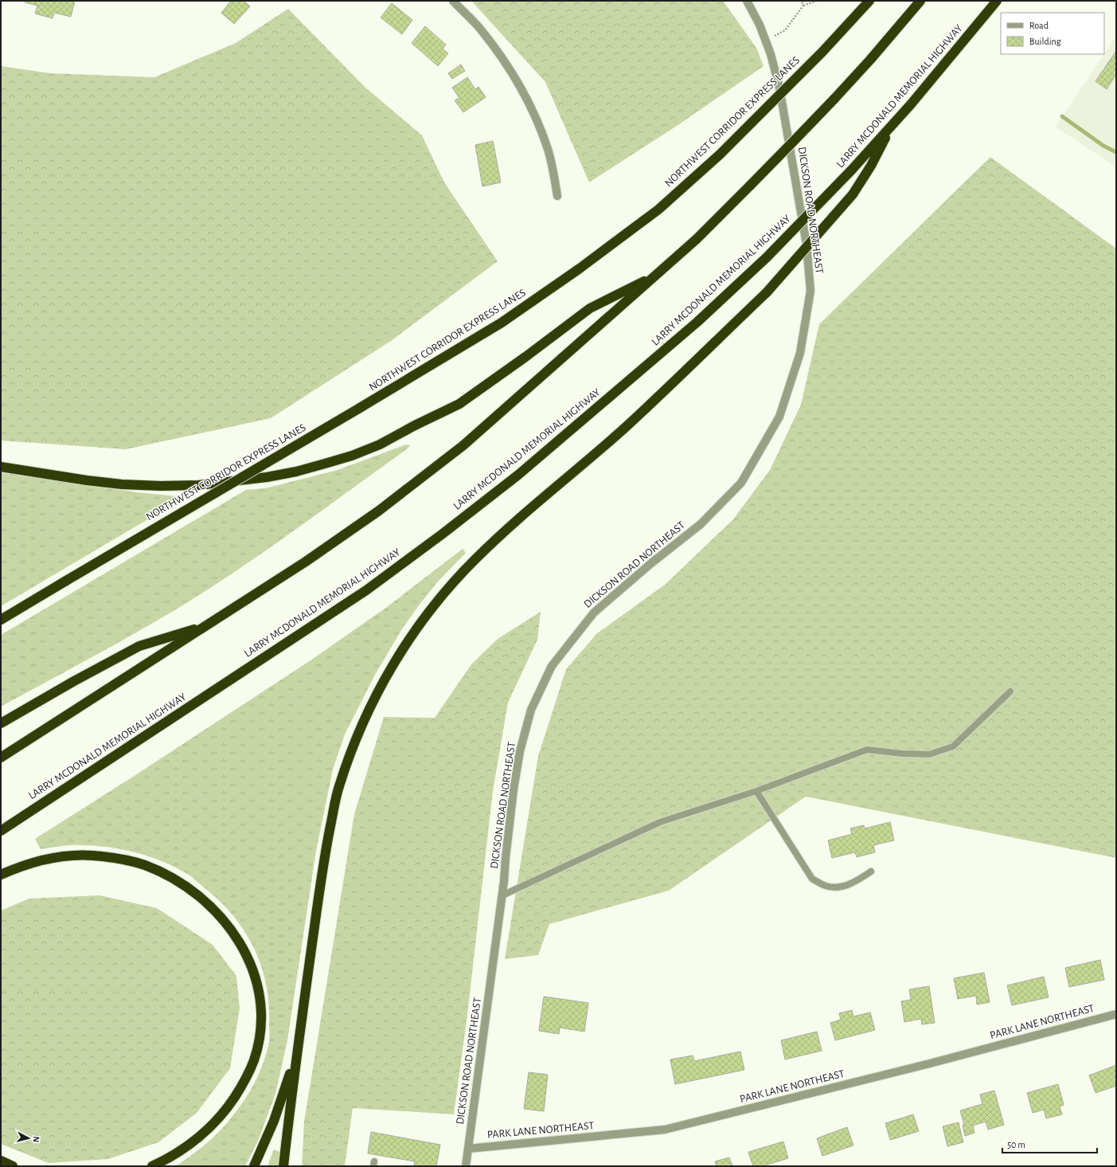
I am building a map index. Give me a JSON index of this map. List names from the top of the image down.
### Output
{
  "streets": {
    "highway": ["LARRY MCDONALD MEMORIAL HIGHWAY", "NORTHWEST CORRIDOR EXPRESS LANES"],
    "street": ["DICKSON ROAD NORTHEAST", "PARK LANE NORTHEAST"]
  },
  "crossings": [
    ["DICKSON ROAD NORTHEAST", "PARK LANE NORTHEAST"]
  ],
  "legend": ["Road", "Building"],
  "scale_bar": "50 m",
  "north": "right"
}
